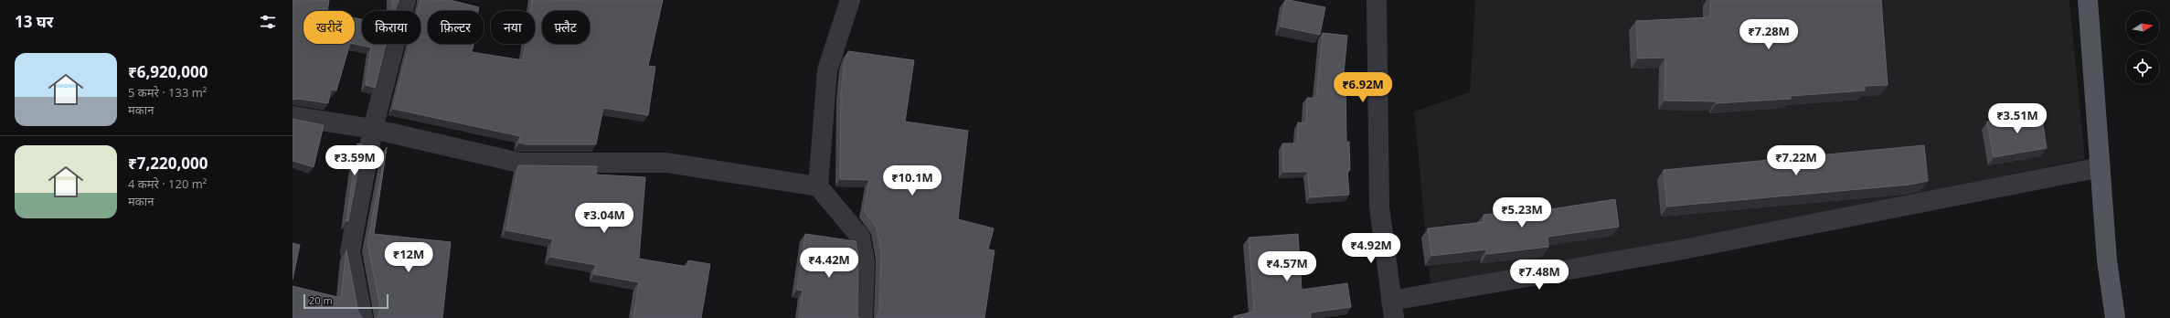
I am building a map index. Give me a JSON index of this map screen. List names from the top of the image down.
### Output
{
  "scale_bar": "20 m",
  "north": "right",
  "page": {
    "heading": "13 घर",
    "chip": [
      "खरीदें",
      "किराया",
      "फ़िल्टर",
      "नया",
      "फ़्लैट"
    ],
    "price": [
      "₹7.28M",
      "₹6.92M",
      "₹3.51M",
      "₹3.59M",
      "₹7.22M",
      "₹10.1M",
      "₹5.23M",
      "₹3.04M",
      "₹4.92M",
      "₹12M",
      "₹4.42M",
      "₹4.57M",
      "₹7.48M"
    ],
    "list": [
      {
        "name": "₹6,920,000",
        "note": "5 कमरे · 133 m² · मकान"
      },
      {
        "name": "₹7,220,000",
        "note": "4 कमरे · 120 m² · मकान"
      }
    ],
    "scale": "20 m"
  }
}
